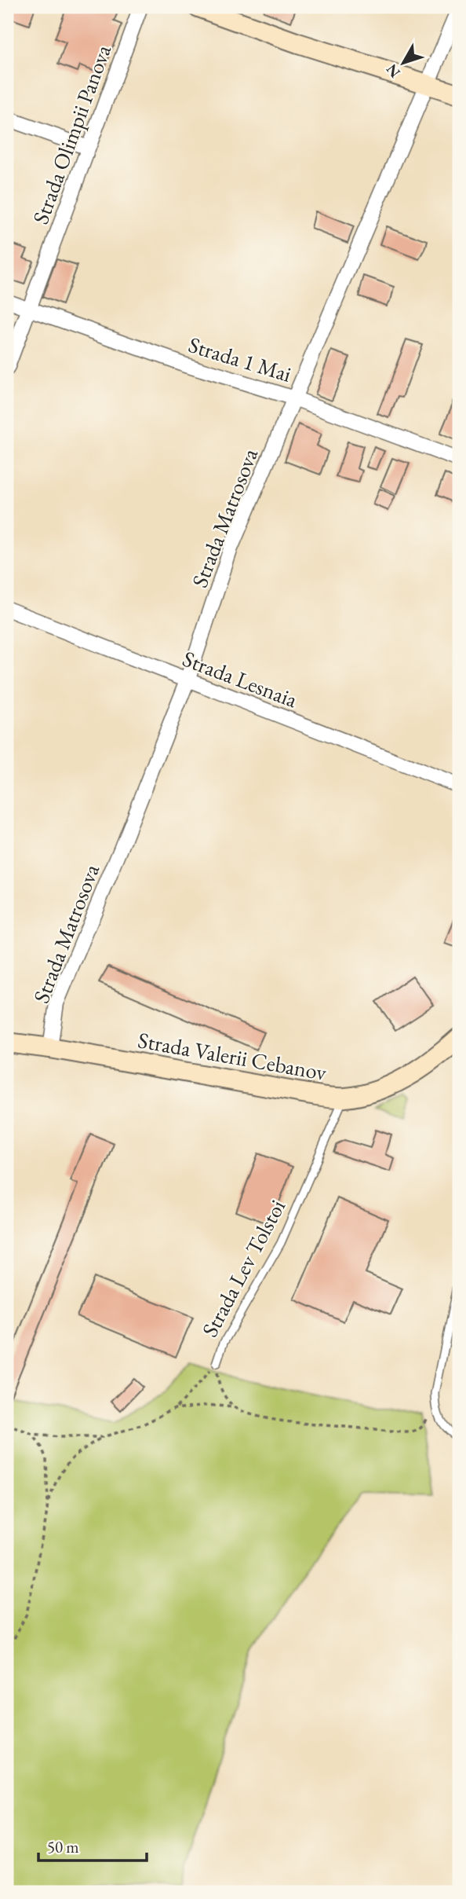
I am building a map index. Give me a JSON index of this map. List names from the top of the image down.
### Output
{
  "streets": {
    "street": [
      "Strada Olimpii Panova",
      "Strada 1 Mai",
      "Strada Matrosova",
      "Strada Lesnaia",
      "Strada Valerii Cebanov"
    ],
    "lane": ["Strada Lev Tolstoi"]
  },
  "crossings": [
    ["Strada Olimpii Panova", "Strada 1 Mai"],
    ["Strada 1 Mai", "Strada Matrosova"],
    ["Strada Matrosova", "Strada Lesnaia"],
    ["Strada Matrosova", "Strada Valerii Cebanov"],
    ["Strada Valerii Cebanov", "Strada Lev Tolstoi"]
  ],
  "scale_bar": "50 m",
  "north": "bottom left"
}
